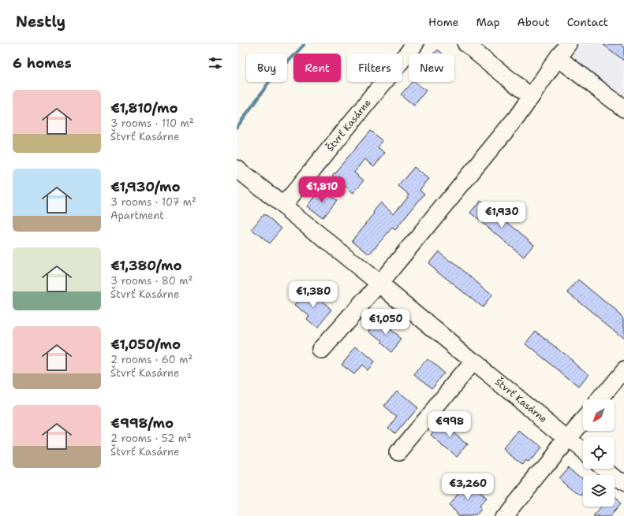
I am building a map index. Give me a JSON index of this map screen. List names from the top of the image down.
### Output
{
  "streets": {
    "street": ["Štvrť Kasárne"]
  },
  "north": "bottom left",
  "page": {
    "header": "Nestly",
    "nav": [
      "Home",
      "Map",
      "About",
      "Contact"
    ],
    "heading": "6 homes",
    "chip": [
      "Buy",
      "Rent",
      "Filters",
      "New"
    ],
    "list": [
      {
        "name": "€1,810/mo",
        "note": "3 rooms · 110 m² · Štvrť Kasárne"
      },
      {
        "name": "€1,930/mo",
        "note": "3 rooms · 107 m² · Apartment"
      },
      {
        "name": "€1,380/mo",
        "note": "3 rooms · 80 m² · Štvrť Kasárne"
      },
      {
        "name": "€1,050/mo",
        "note": "2 rooms · 60 m² · Štvrť Kasárne"
      },
      {
        "name": "€998/mo",
        "note": "2 rooms · 52 m² · Štvrť Kasárne"
      }
    ],
    "price": [
      "€1,810",
      "€1,930",
      "€1,380",
      "€1,050",
      "€998",
      "€3,260"
    ]
  }
}
